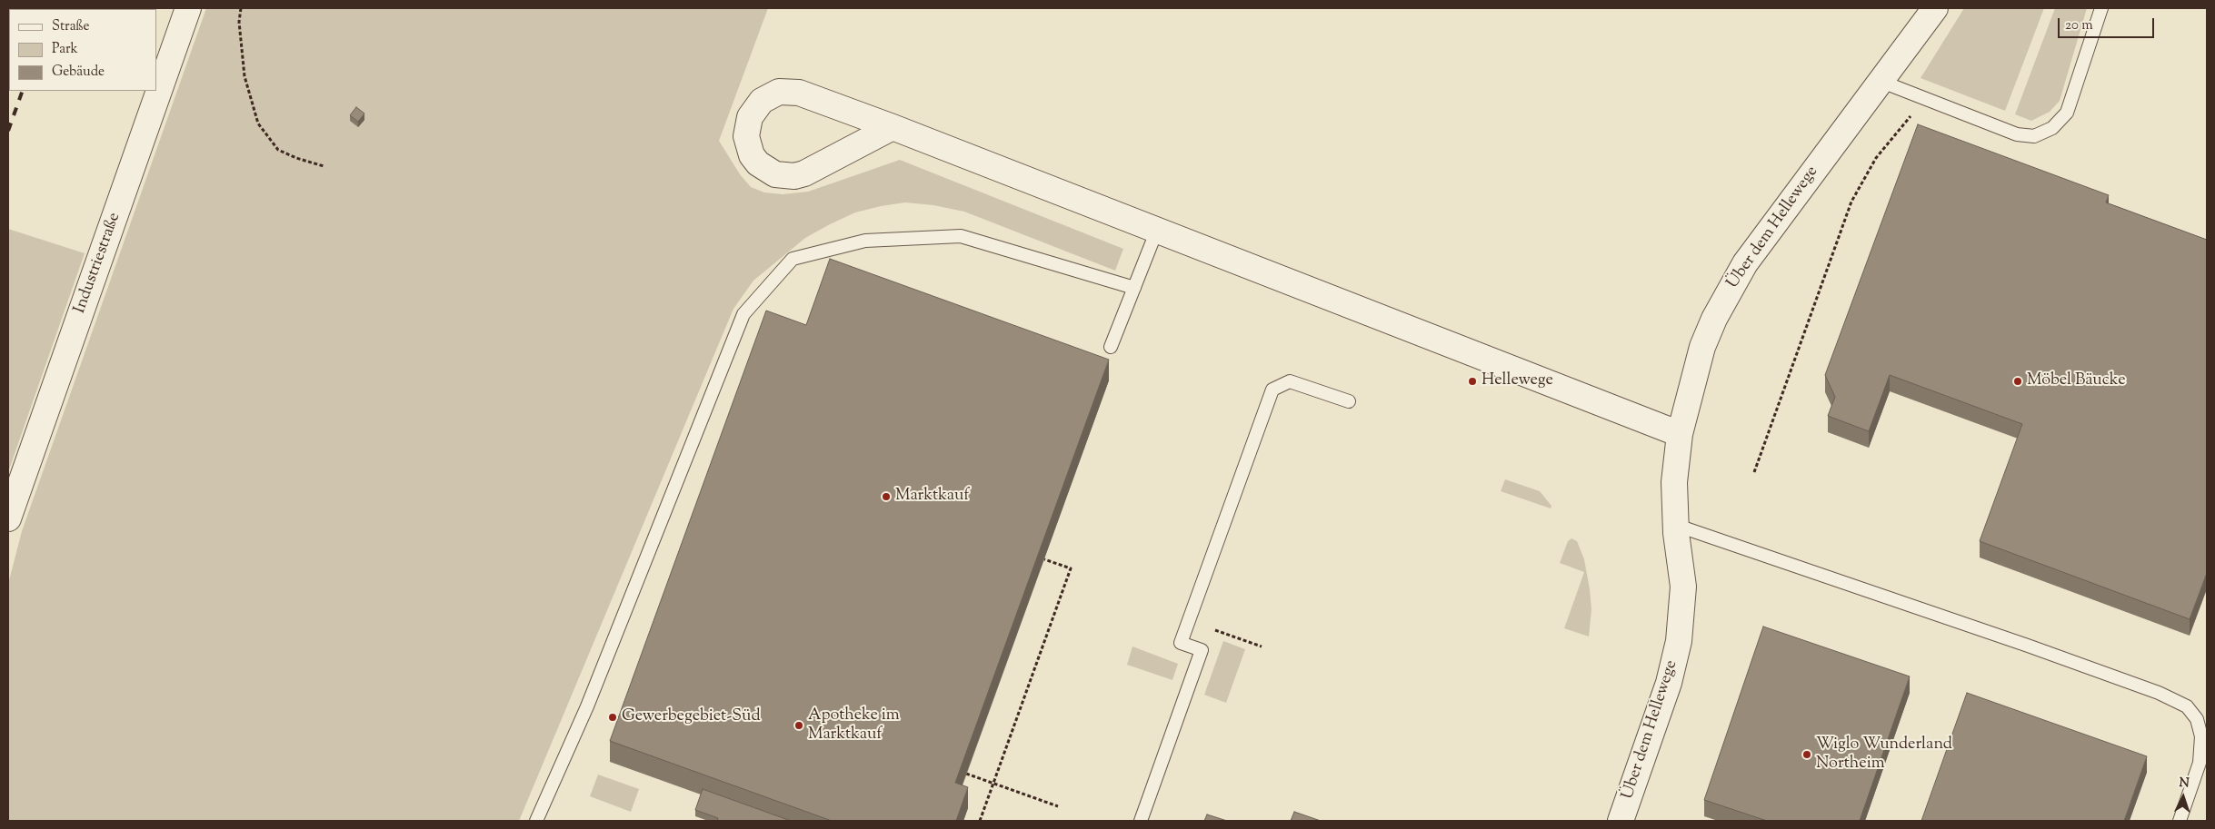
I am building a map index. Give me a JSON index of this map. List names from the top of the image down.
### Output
{
  "streets": {
    "street": ["Über dem Hellewege", "Industriestraße"]
  },
  "places": [
    "Hellewege",
    "Möbel Bäucke",
    "Marktkauf",
    "Gewerbegebiet-Süd",
    "Apotheke im Marktkauf",
    "Wiglo Wunderland Northeim"
  ],
  "legend": ["Straße", "Park", "Gebäude"],
  "scale_bar": "20 m",
  "north": "top"
}
